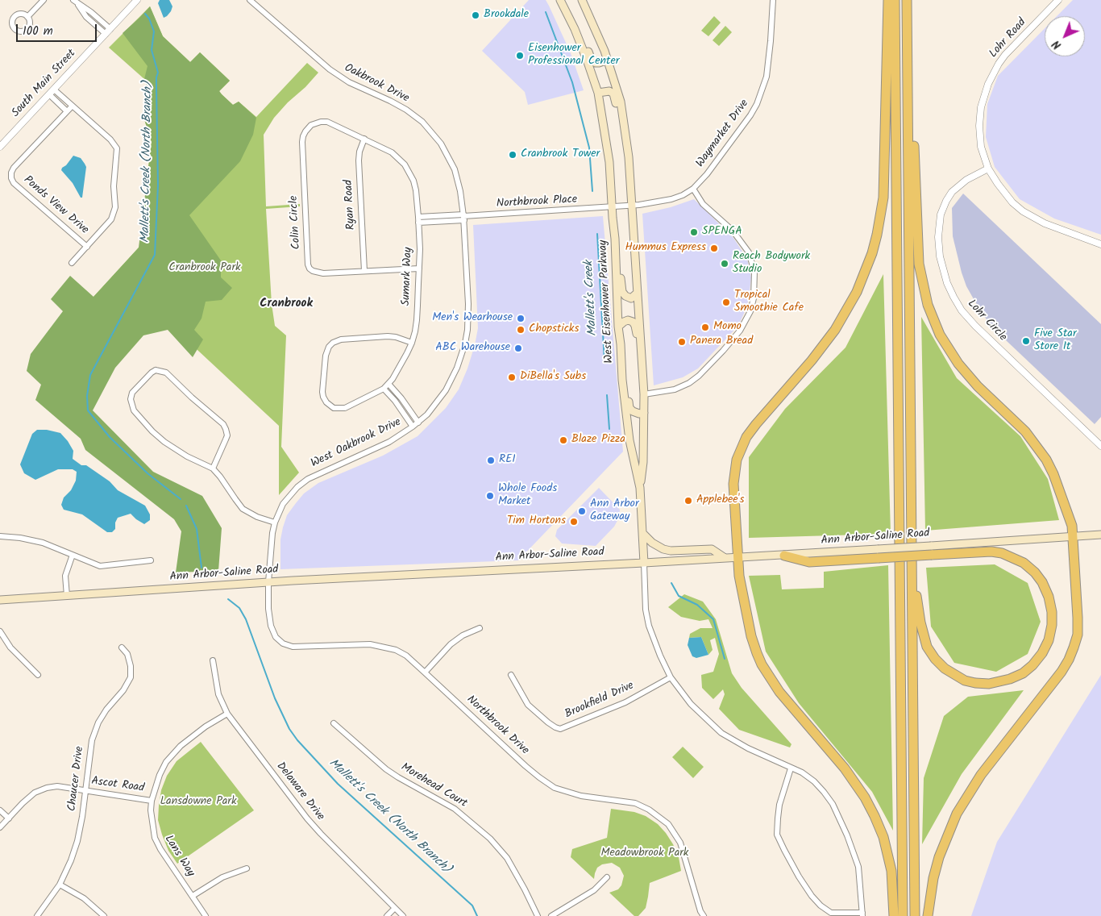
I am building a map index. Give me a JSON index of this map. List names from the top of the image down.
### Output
{
  "streets": {
    "main road": ["West Eisenhower Parkway", "Ann Arbor-Saline Road"],
    "street": [
      "Lohr Road",
      "South Main Street",
      "Oakbrook Drive",
      "Waymarket Drive",
      "Northbrook Place",
      "Ryan Road",
      "Ponds View Drive",
      "Colin Circle",
      "Sumark Way",
      "Lohr Circle",
      "West Oakbrook Drive",
      "Brookfield Drive",
      "Northbrook Drive",
      "Chaucer Drive",
      "Ascot Road",
      "Morehead Court",
      "Delaware Drive",
      "Lans Way"
    ]
  },
  "crossings": [
    ["Lohr Road", "Lohr Circle"],
    ["Oakbrook Drive", "Northbrook Place"],
    ["Oakbrook Drive", "West Oakbrook Drive"],
    ["Waymarket Drive", "Northbrook Place"],
    ["Waymarket Drive", "West Eisenhower Parkway"],
    ["Northbrook Place", "Sumark Way"],
    ["Northbrook Place", "West Eisenhower Parkway"],
    ["Ryan Road", "Colin Circle"],
    ["Ryan Road", "Sumark Way"],
    ["Colin Circle", "Sumark Way"],
    ["West Eisenhower Parkway", "Ann Arbor-Saline Road"],
    ["West Oakbrook Drive", "Ann Arbor-Saline Road"],
    ["West Oakbrook Drive", "Northbrook Drive"],
    ["Ann Arbor-Saline Road", "Northbrook Drive"],
    ["Chaucer Drive", "Ascot Road"],
    ["Ascot Road", "Lans Way"],
    ["Delaware Drive", "Lans Way"]
  ],
  "districts": ["Cranbrook"],
  "water": ["Mallett's Creek (North Branch)", "Mallett's Creek"],
  "parks": ["Cranbrook Park", "Lansdowne Park", "Meadowbrook Park"],
  "places": [
    "Brookdale",
    "Eisenhower Professional Center",
    "Cranbrook Tower",
    "SPENGA",
    "Hummus Express",
    "Reach Bodywork Studio",
    "Tropical Smoothie Cafe",
    "Men's Wearhouse",
    "Momo",
    "Chopsticks",
    "Five Star Store It",
    "Panera Bread",
    "ABC Warehouse",
    "DiBella's Subs",
    "Blaze Pizza",
    "REI",
    "Whole Foods Market",
    "Applebee's",
    "Ann Arbor Gateway",
    "Tim Hortons"
  ],
  "scale_bar": "100 m",
  "north": "bottom left"
}
